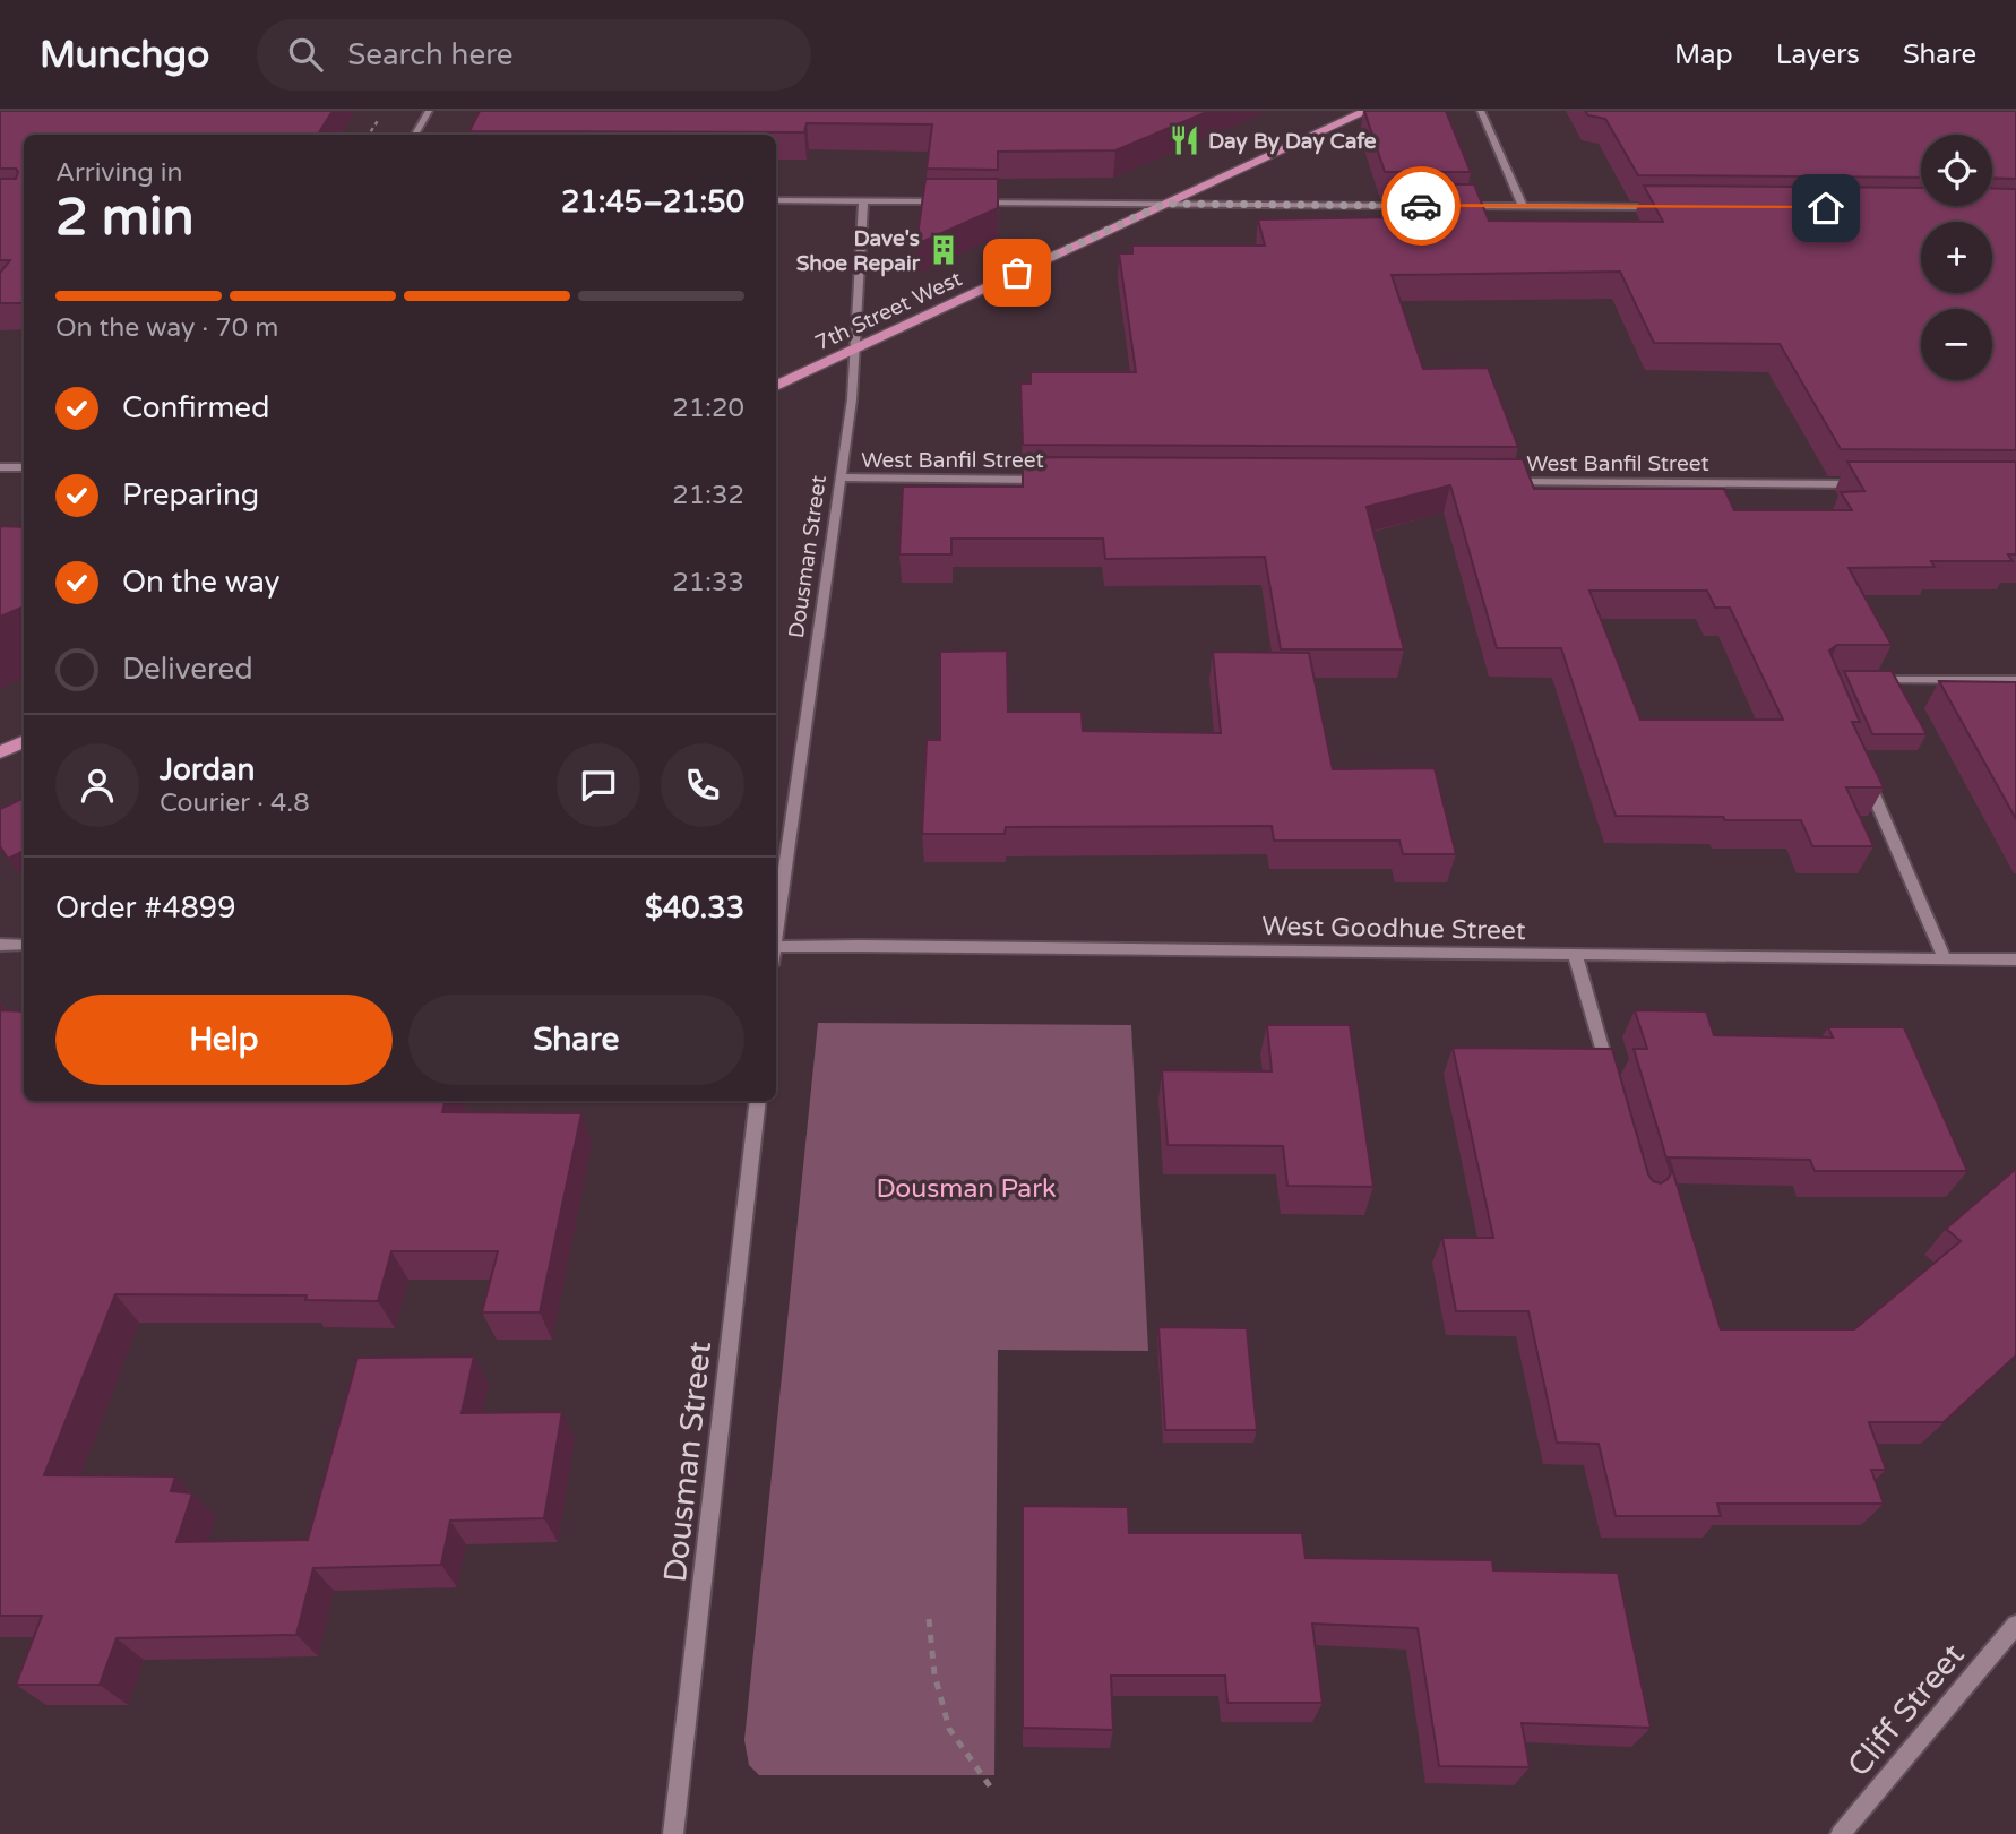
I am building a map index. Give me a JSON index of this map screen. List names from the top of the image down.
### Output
{
  "streets": {
    "main road": ["7th Street West"],
    "street": [
      "West Banfil Street",
      "Dousman Street",
      "West Goodhue Street",
      "Cliff Street"
    ]
  },
  "crossings": [
    ["7th Street West", "Dousman Street"],
    ["West Banfil Street", "Dousman Street"]
  ],
  "parks": ["Dousman Park"],
  "places": {
    "restaurant": ["Day By Day Cafe"],
    "building": ["Dave's Shoe Repair"]
  },
  "page": {
    "header": "Munchgo",
    "search": "Search here",
    "nav": ["Map", "Layers", "Share"],
    "map_buttons": ["+", "−"],
    "heading": ["2 min", "Arriving in", "21:45–21:50"],
    "panel": [
      "Jordan",
      "Courier · 4.8",
      "Order #4899",
      "$40.33"
    ],
    "bar": "On the way · 70 m",
    "list": [
      ["Confirmed", "21:20"],
      ["Preparing", "21:32"],
      ["On the way", "21:33"],
      "Delivered"
    ],
    "buttons": ["Help", "Share"]
  }
}
